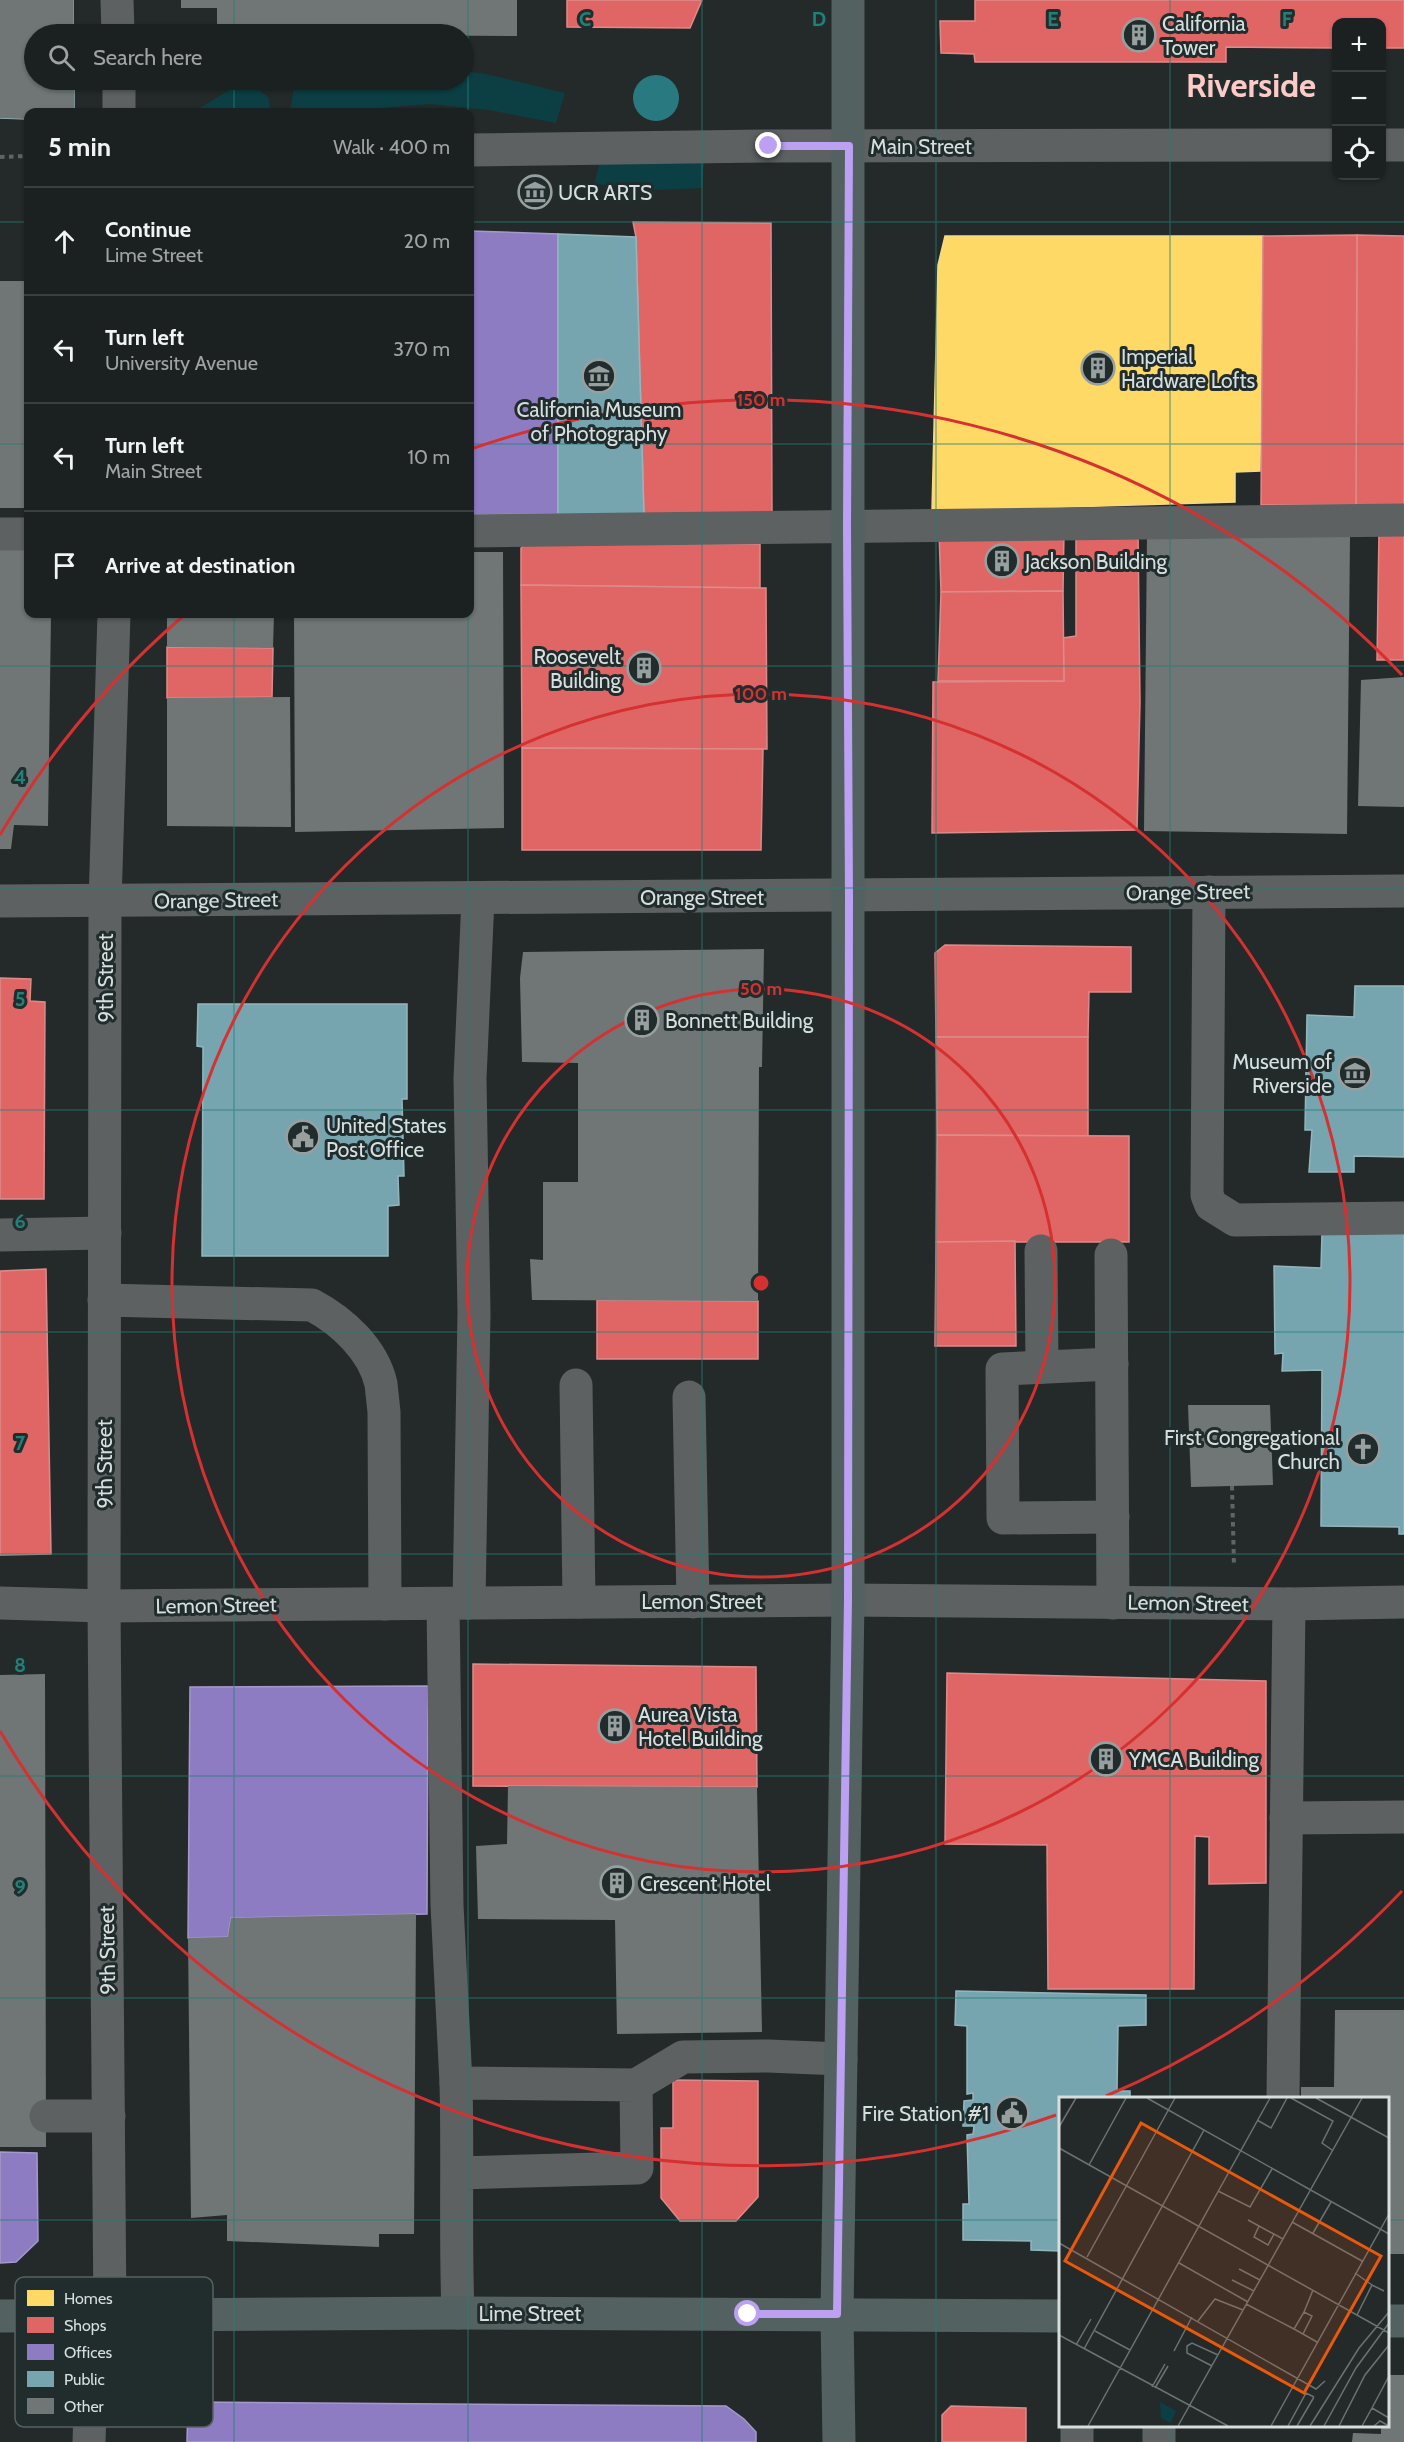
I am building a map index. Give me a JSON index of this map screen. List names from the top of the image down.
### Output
{
  "streets": {
    "main road": ["Lime Street"],
    "street": [
      "Main Street",
      "Orange Street",
      "9th Street",
      "Lemon Street"
    ]
  },
  "crossings": [
    ["Orange Street", "9th Street"],
    ["9th Street", "Lemon Street"]
  ],
  "districts": ["Riverside"],
  "places": {
    "building": [
      "California Tower",
      "Imperial Hardware Lofts",
      "Jackson Building",
      "Roosevelt Building",
      "Bonnett Building",
      "Aurea Vista Hotel Building",
      "YMCA Building",
      "Crescent Hotel"
    ],
    "museum": ["UCR ARTS", "California Museum of Photography", "Museum of Riverside"],
    "public building": ["United States Post Office", "Fire Station #1"],
    "church": ["First Congregational Church"]
  },
  "legend": [
    "Homes",
    "Shops",
    "Offices",
    "Public",
    "Other"
  ],
  "page": {
    "map_buttons": ["+", "−"],
    "search": "Search here",
    "heading": ["5 min", "Walk · 400 m"],
    "list": [
      ["Continue", "Lime Street", "20 m"],
      ["Turn left", "University Avenue", "370 m"],
      ["Turn left", "Main Street", "10 m"],
      "Arrive at destination"
    ]
  },
  "grid": {
    "columns": [
      "C",
      "D",
      "E",
      "F"
    ],
    "rows": [
      "4",
      "5",
      "6",
      "7",
      "8",
      "9"
    ]
  },
  "rings": ["150 m", "100 m", "50 m"]
}
